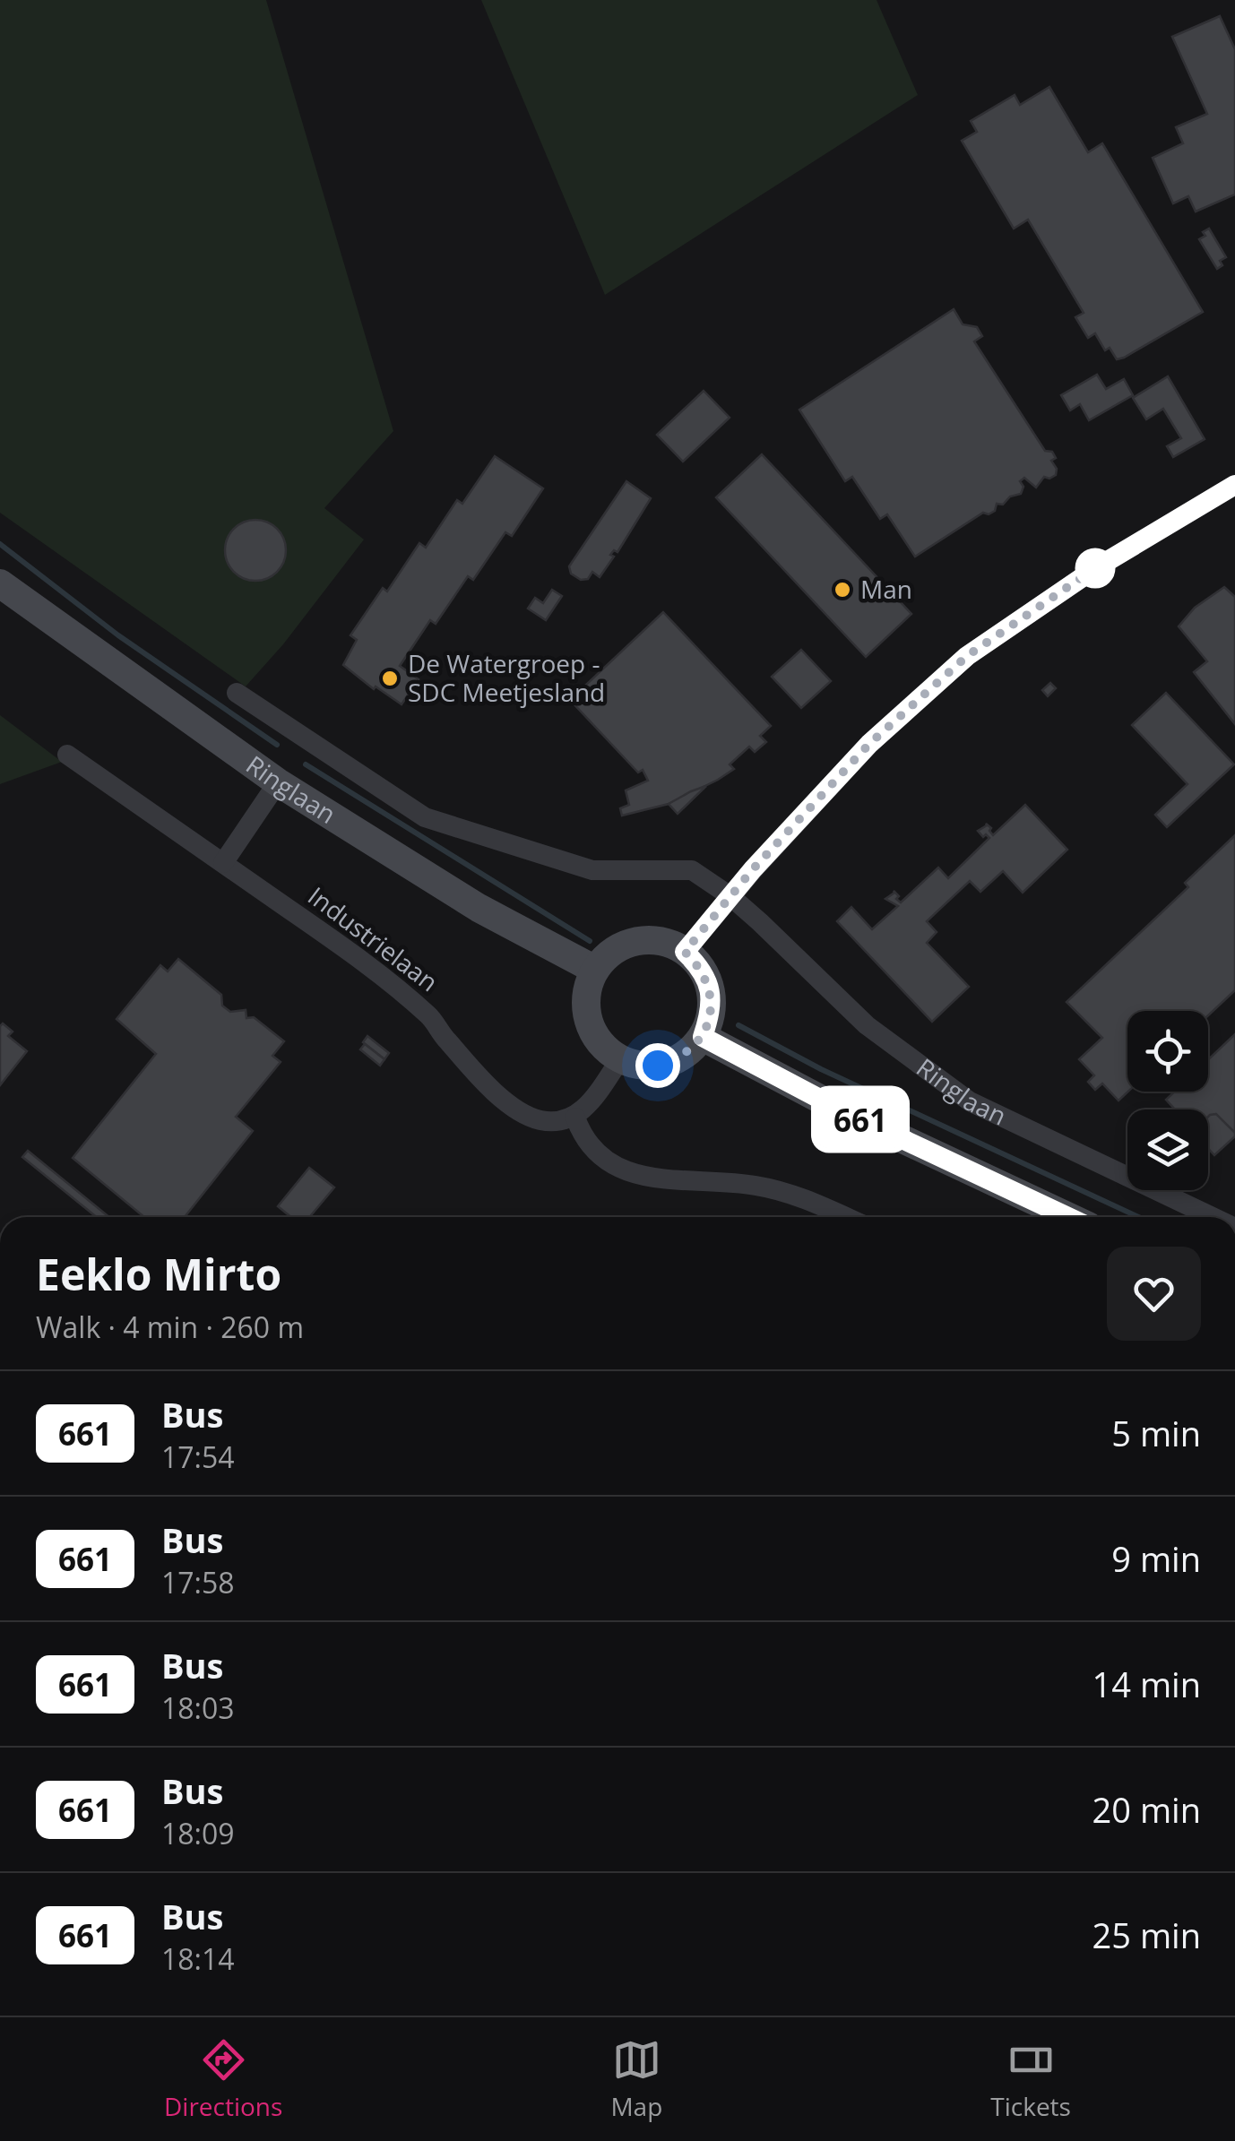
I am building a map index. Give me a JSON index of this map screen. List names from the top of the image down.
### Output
{
  "streets": {
    "main road": ["Ringlaan"],
    "street": ["Industrielaan"]
  },
  "places": ["Man", "De Watergroep - SDC Meetjesland"],
  "lines": ["bus line 661"],
  "page": {
    "on_map": "661",
    "heading": ["Eeklo Mirto", "Walk · 4 min · 260 m"],
    "list": [
      {
        "mark": "661",
        "name": "Bus",
        "note": "17:54",
        "value": "5 min"
      },
      {
        "mark": "661",
        "name": "Bus",
        "note": "17:58",
        "value": "9 min"
      },
      {
        "mark": "661",
        "name": "Bus",
        "note": "18:03",
        "value": "14 min"
      },
      {
        "mark": "661",
        "name": "Bus",
        "note": "18:09",
        "value": "20 min"
      },
      {
        "mark": "661",
        "name": "Bus",
        "note": "18:14",
        "value": "25 min"
      }
    ],
    "tabs": ["Directions", "Map", "Tickets"]
  }
}
